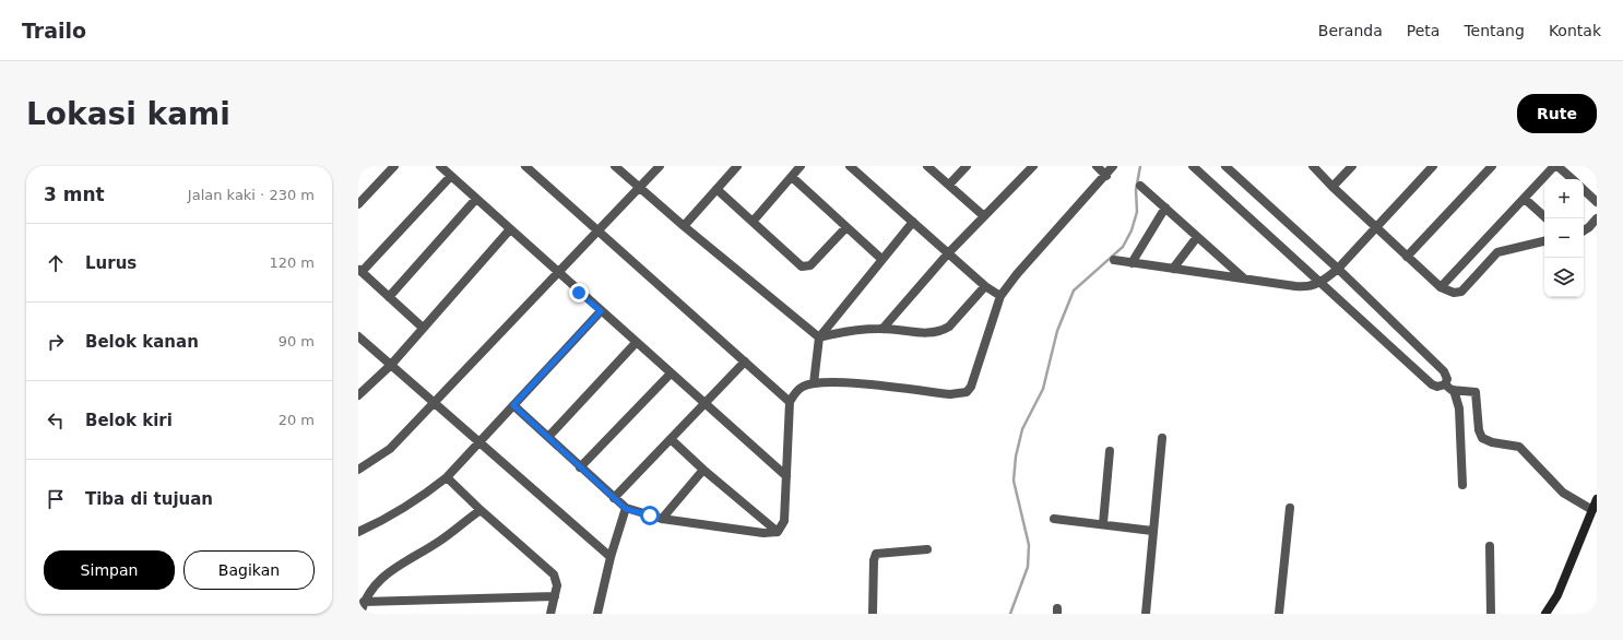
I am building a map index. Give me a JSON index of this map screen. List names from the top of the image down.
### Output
{
  "page": {
    "header": "Trailo",
    "nav": [
      "Beranda",
      "Peta",
      "Tentang",
      "Kontak"
    ],
    "buttons": [
      "Rute",
      ["Simpan", "Bagikan"]
    ],
    "title": "Lokasi kami",
    "heading": ["3 mnt", "Jalan kaki · 230 m"],
    "map_buttons": ["+", "−"],
    "list": [
      ["Lurus", "120 m"],
      ["Belok kanan", "90 m"],
      ["Belok kiri", "20 m"],
      "Tiba di tujuan"
    ]
  }
}
